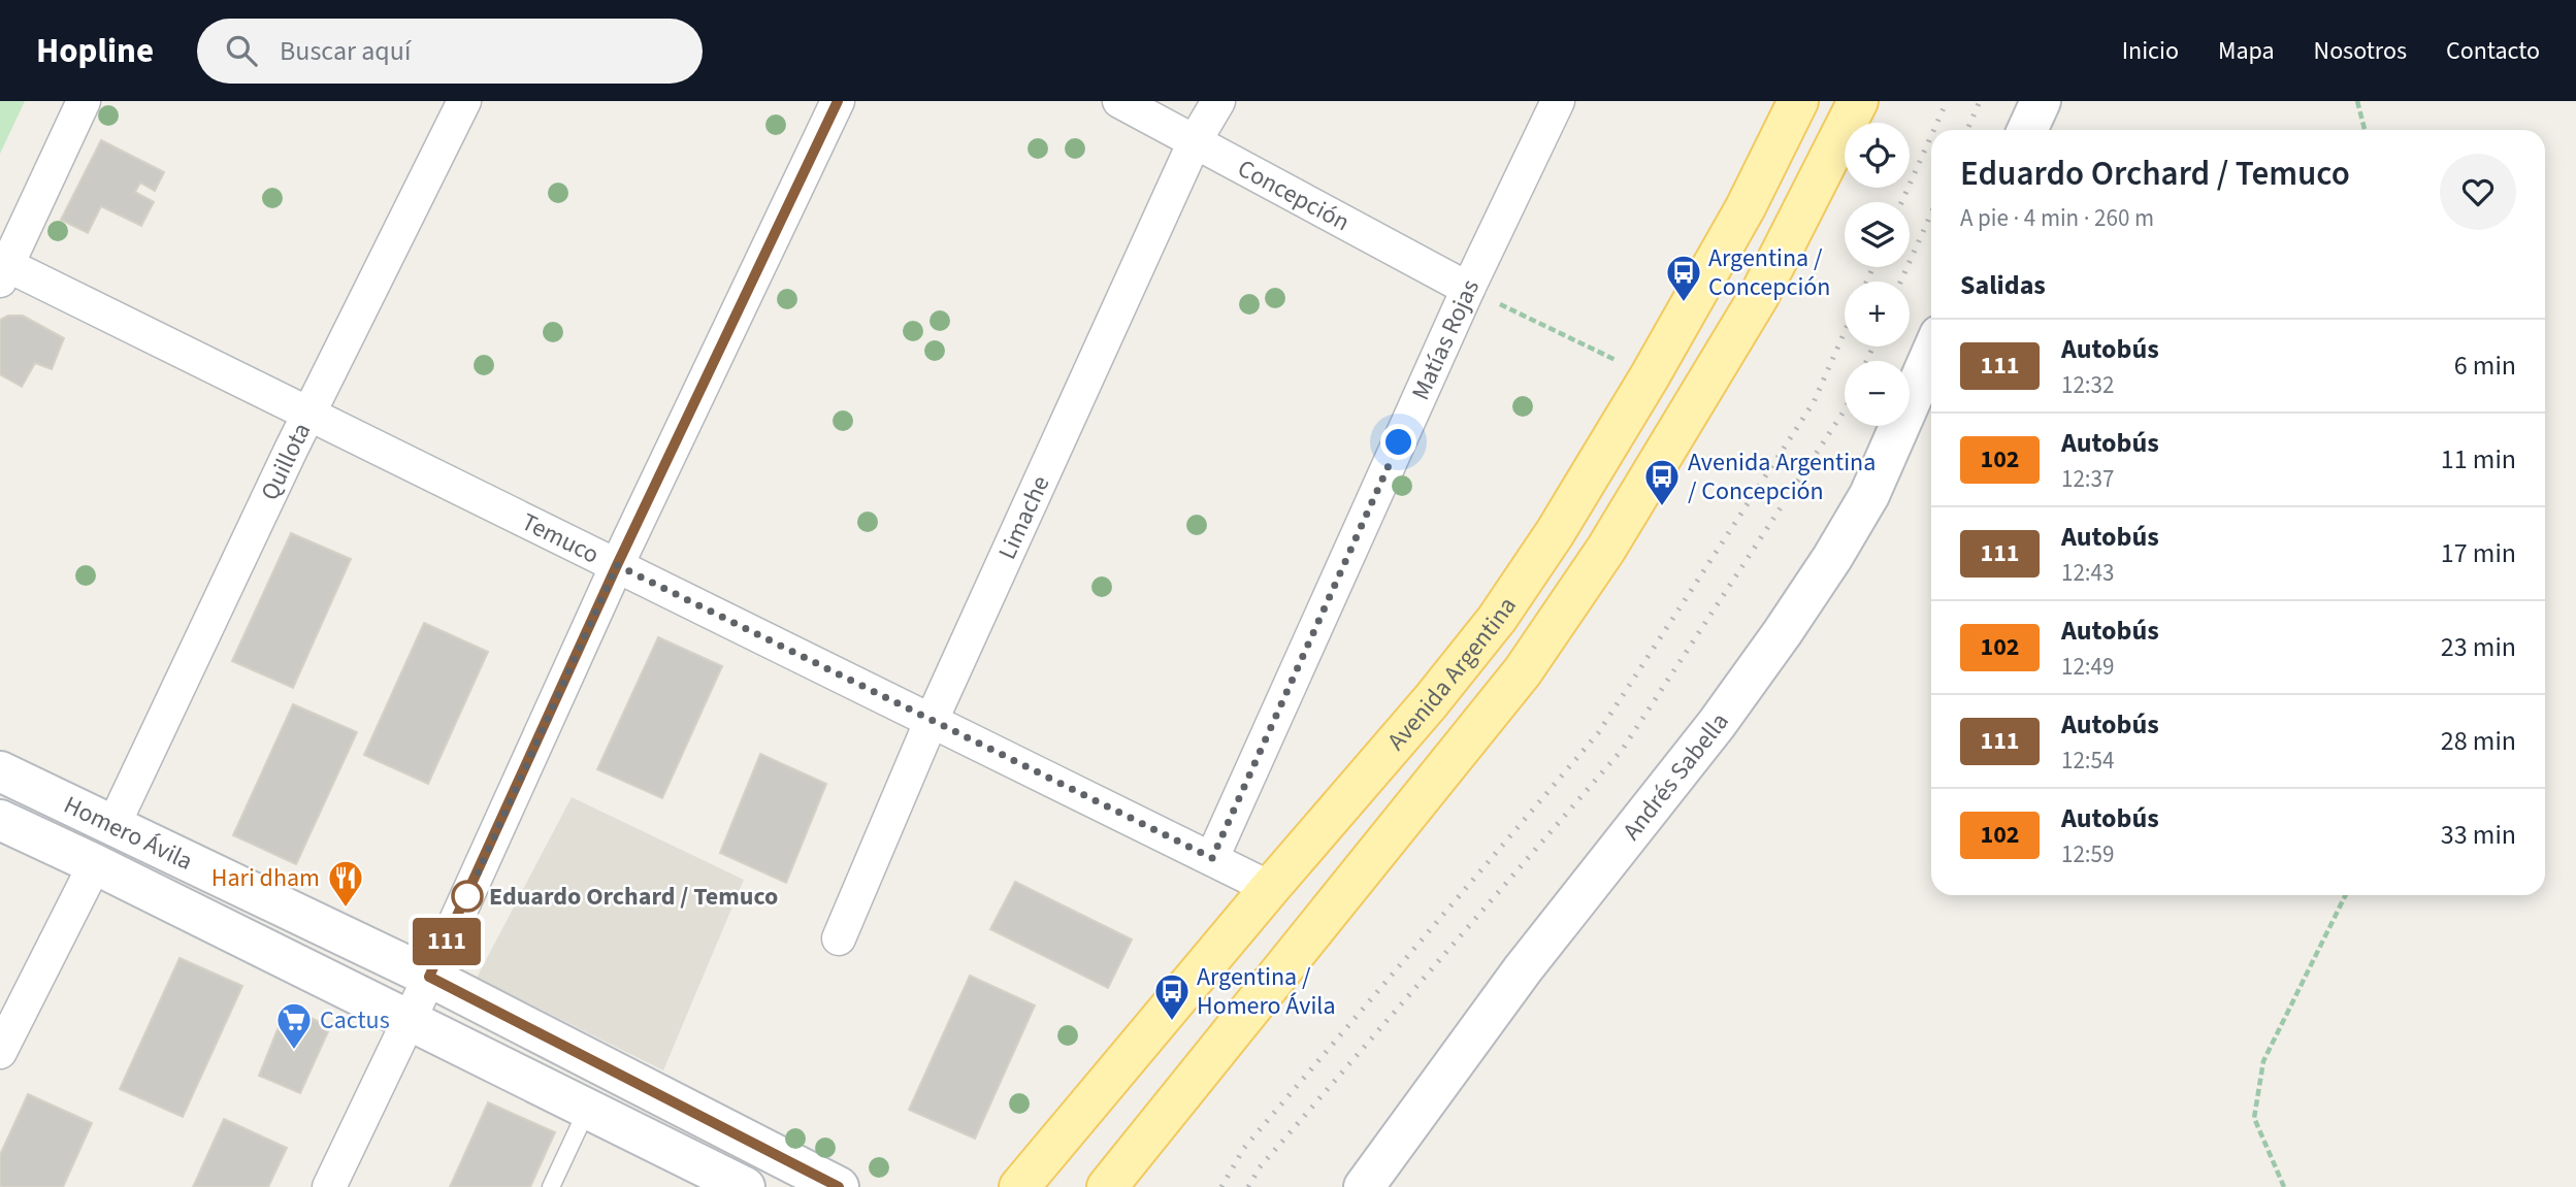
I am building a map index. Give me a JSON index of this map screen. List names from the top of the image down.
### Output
{
  "streets": {
    "main road": ["Avenida Argentina", "Andrés Sabella", "Homero Ávila"],
    "street": [
      "Concepción",
      "Matías Rojas",
      "Quillota",
      "Limache",
      "Temuco"
    ]
  },
  "crossings": [
    ["Concepción", "Matías Rojas"],
    ["Concepción", "Limache"],
    ["Matías Rojas", "Temuco"],
    ["Quillota", "Temuco"],
    ["Quillota", "Homero Ávila"],
    ["Limache", "Temuco"],
    ["Temuco", "Avenida Argentina"]
  ],
  "places": {
    "bus stop": ["Argentina / Concepción", "Avenida Argentina / Concepción", "Argentina / Homero Ávila"],
    "other": ["Eduardo Orchard / Temuco"],
    "restaurant": ["Hari dham"],
    "supermarket": ["Cactus"]
  },
  "lines": ["bus line 111"],
  "page": {
    "header": "Hopline",
    "search": "Buscar aquí",
    "nav": [
      "Inicio",
      "Mapa",
      "Nosotros",
      "Contacto"
    ],
    "on_map": "111",
    "map_buttons": ["+", "−"],
    "heading": [
      ["Eduardo Orchard / Temuco", "A pie · 4 min · 260 m"],
      "Salidas"
    ],
    "list": [
      {
        "mark": "111",
        "name": "Autobús",
        "note": "12:32",
        "value": "6 min"
      },
      {
        "mark": "102",
        "name": "Autobús",
        "note": "12:37",
        "value": "11 min"
      },
      {
        "mark": "111",
        "name": "Autobús",
        "note": "12:43",
        "value": "17 min"
      },
      {
        "mark": "102",
        "name": "Autobús",
        "note": "12:49",
        "value": "23 min"
      },
      {
        "mark": "111",
        "name": "Autobús",
        "note": "12:54",
        "value": "28 min"
      },
      {
        "mark": "102",
        "name": "Autobús",
        "note": "12:59",
        "value": "33 min"
      }
    ]
  }
}
